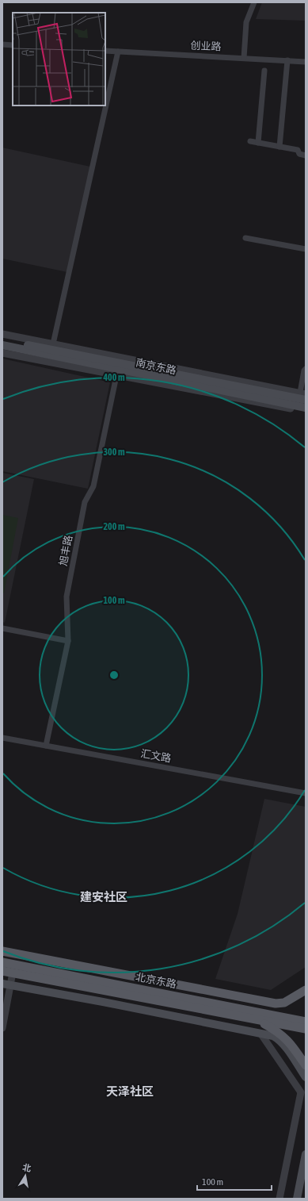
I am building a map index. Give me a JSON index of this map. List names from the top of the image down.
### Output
{
  "streets": {
    "main road": ["南京东路", "北京东路"],
    "street": ["创业路", "旭丰路", "汇文路"]
  },
  "crossings": [
    ["南京东路", "旭丰路"],
    ["旭丰路", "汇文路"]
  ],
  "districts": ["建安社区", "天泽社区"],
  "scale_bar": "100 m",
  "north": "top",
  "rings": [
    "400 m",
    "300 m",
    "200 m",
    "100 m"
  ]
}
